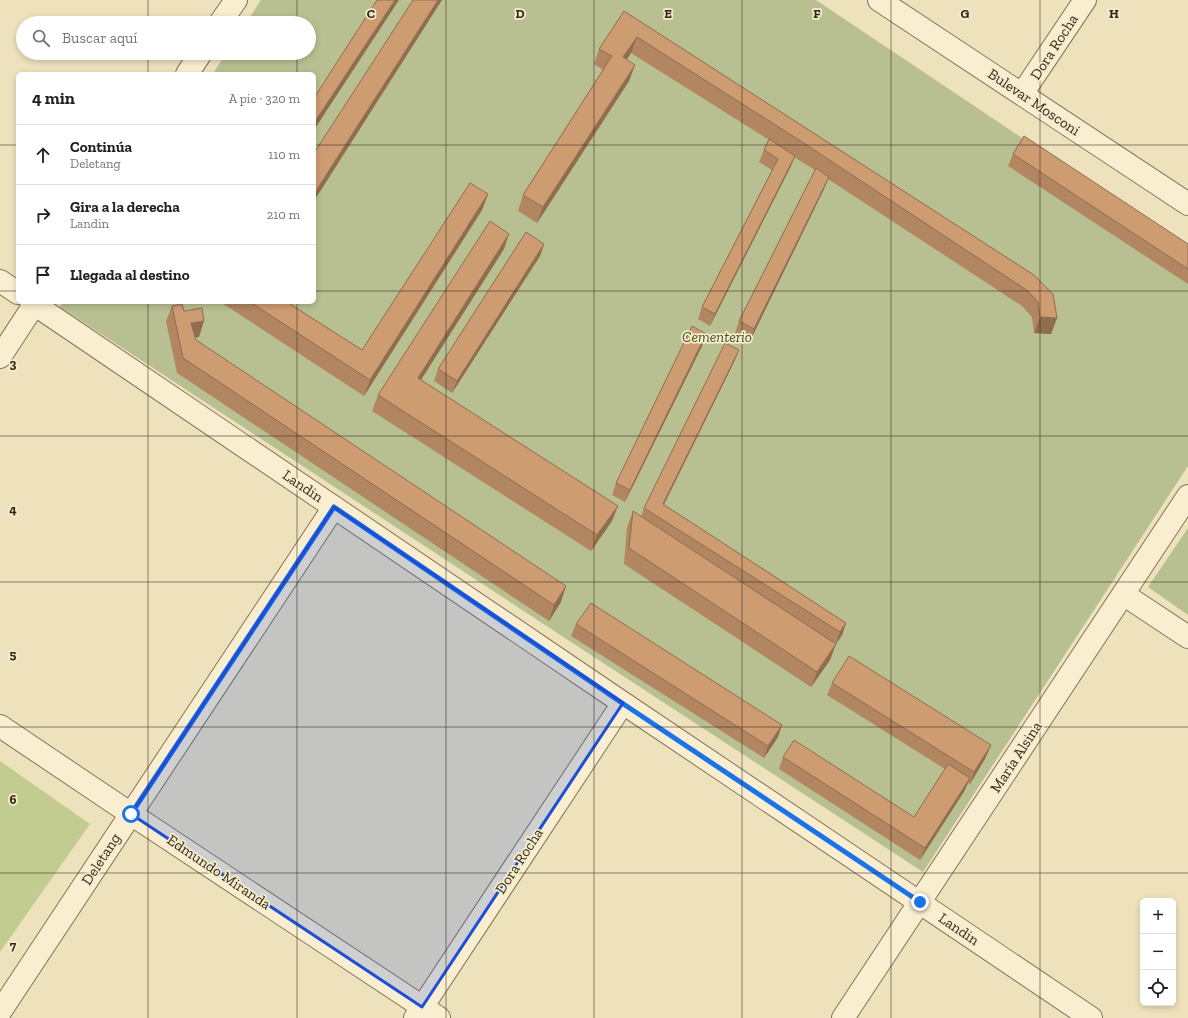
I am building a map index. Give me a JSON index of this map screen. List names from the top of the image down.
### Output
{
  "streets": {
    "street": [
      "Dora Rocha",
      "Bulevar Mosconi",
      "Landin",
      "María Alsina",
      "Deletang",
      "Edmundo Miranda"
    ]
  },
  "crossings": [
    ["Dora Rocha", "Bulevar Mosconi"],
    ["Dora Rocha", "Landin"],
    ["Dora Rocha", "Edmundo Miranda"],
    ["Landin", "María Alsina"],
    ["Landin", "Deletang"],
    ["Deletang", "Edmundo Miranda"]
  ],
  "parks": ["Cementerio"],
  "page": {
    "search": "Buscar aquí",
    "heading": ["4 min", "A pie · 320 m"],
    "list": [
      ["Continúa", "Deletang", "110 m"],
      ["Gira a la derecha", "Landin", "210 m"],
      "Llegada al destino"
    ],
    "map_buttons": ["+", "−"]
  },
  "grid": {
    "columns": [
      "C",
      "D",
      "E",
      "F",
      "G",
      "H"
    ],
    "rows": [
      "3",
      "4",
      "5",
      "6",
      "7"
    ]
  }
}
